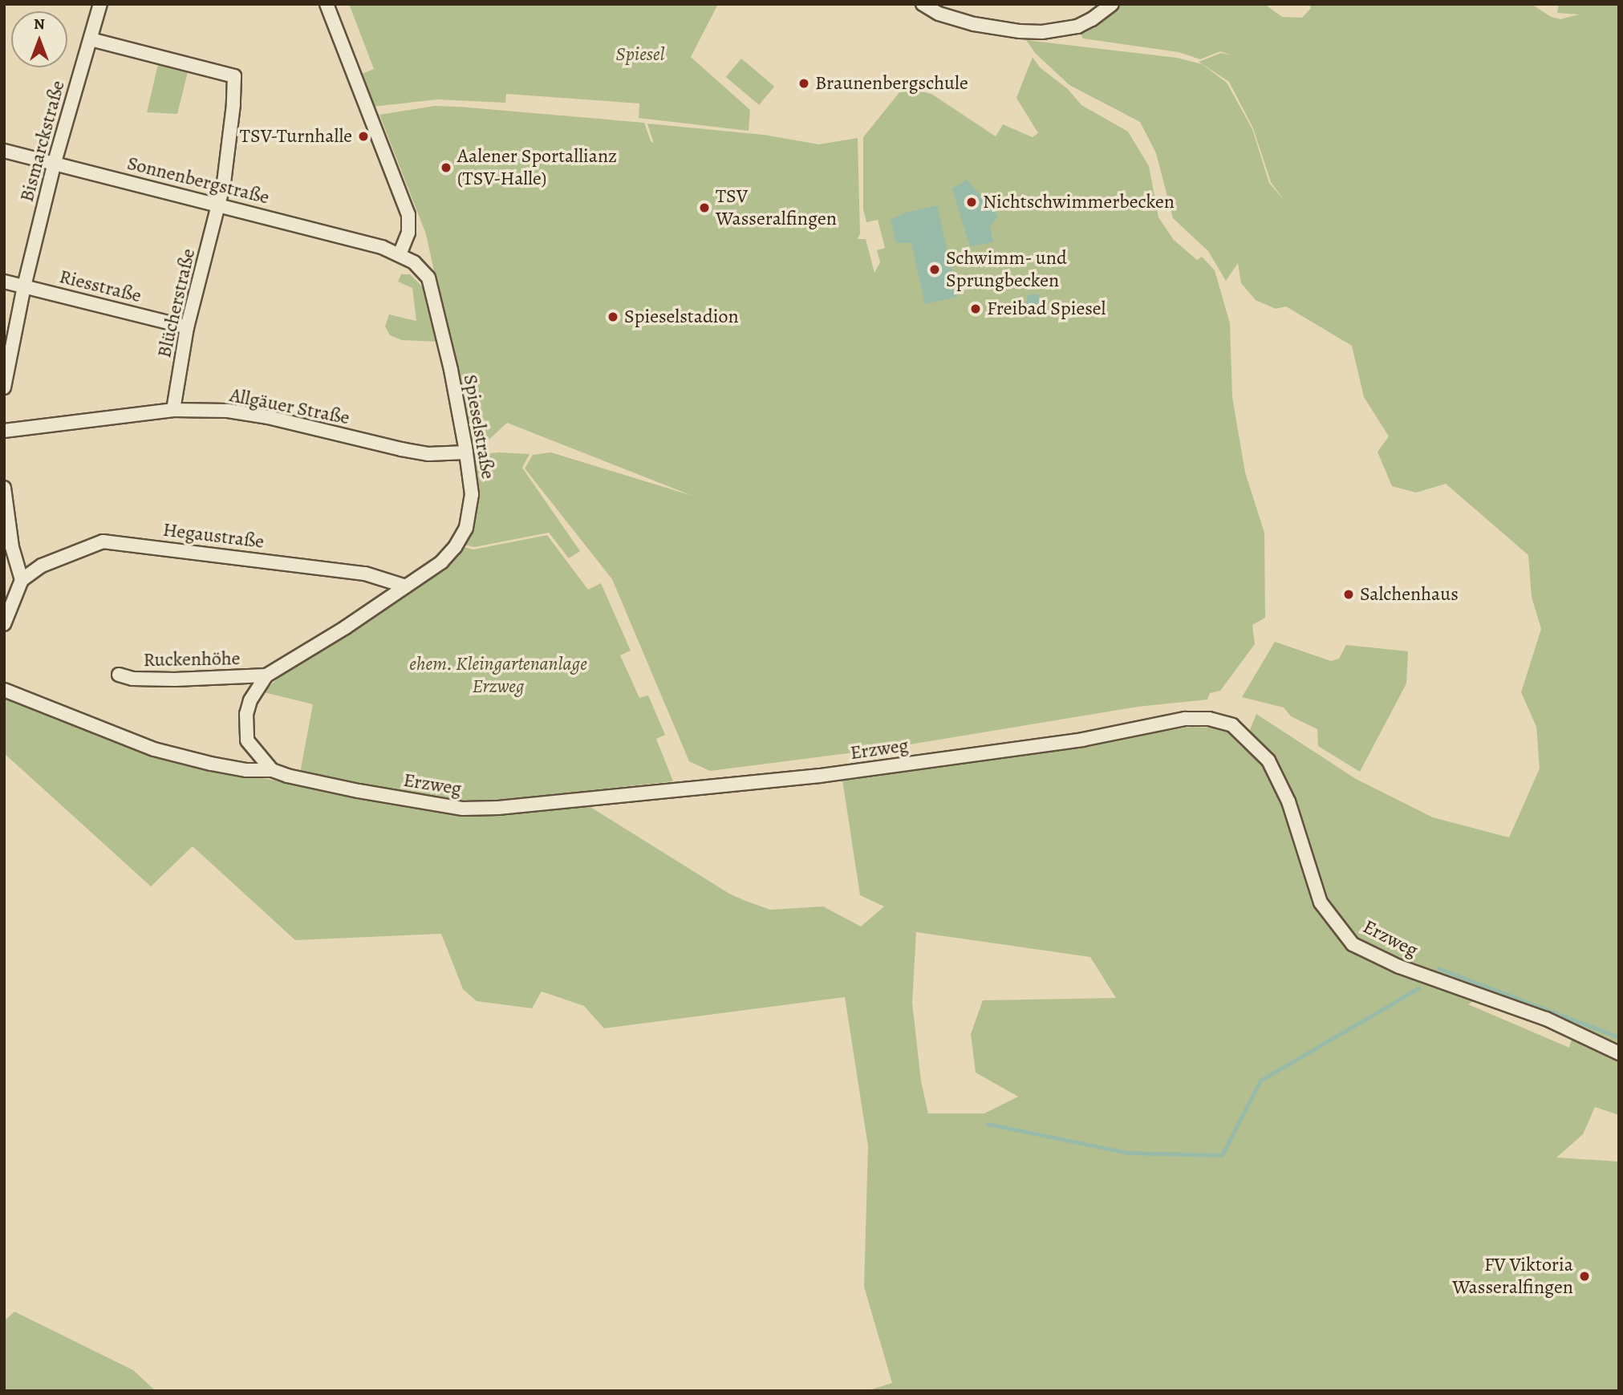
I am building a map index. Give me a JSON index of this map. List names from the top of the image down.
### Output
{
  "streets": {
    "street": [
      "Bismarckstraße",
      "Sonnenbergstraße",
      "Riesstraße",
      "Blücherstraße",
      "Allgäuer Straße",
      "Spieselstraße",
      "Hegaustraße",
      "Ruckenhöhe",
      "Erzweg"
    ]
  },
  "crossings": [
    ["Bismarckstraße", "Sonnenbergstraße"],
    ["Bismarckstraße", "Riesstraße"],
    ["Bismarckstraße", "Blücherstraße"],
    ["Sonnenbergstraße", "Blücherstraße"],
    ["Sonnenbergstraße", "Spieselstraße"],
    ["Riesstraße", "Blücherstraße"],
    ["Blücherstraße", "Allgäuer Straße"],
    ["Allgäuer Straße", "Spieselstraße"],
    ["Spieselstraße", "Hegaustraße"],
    ["Spieselstraße", "Ruckenhöhe"],
    ["Spieselstraße", "Erzweg"]
  ],
  "parks": ["Spiesel", "ehem. Kleingartenanlage Erzweg"],
  "places": [
    "Braunenbergschule",
    "TSV-Turnhalle",
    "Aalener Sportallianz (TSV-Halle)",
    "Nichtschwimmerbecken",
    "TSV Wasseralfingen",
    "Schwimm- und Sprungbecken",
    "Freibad Spiesel",
    "Spieselstadion",
    "Salchenhaus",
    "FV Viktoria Wasseralfingen"
  ],
  "north": "top"
}
